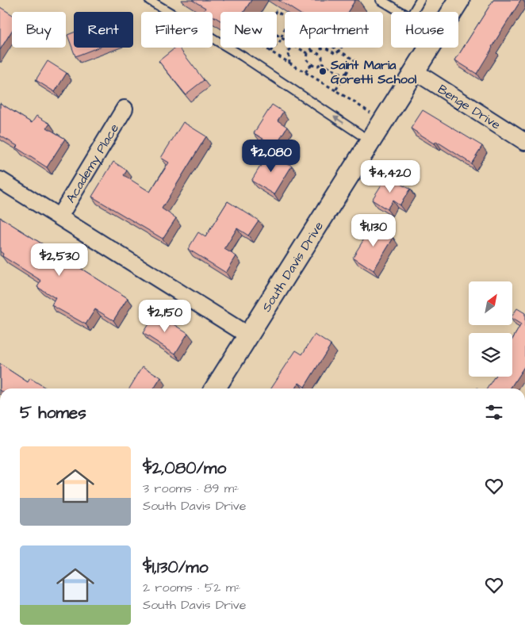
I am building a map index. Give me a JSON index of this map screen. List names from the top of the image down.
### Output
{
  "streets": {
    "street": ["Benge Drive", "Academy Place", "South Davis Drive"]
  },
  "crossings": [
    ["Benge Drive", "South Davis Drive"]
  ],
  "places": ["Saint Maria Goretti School"],
  "north": "top right",
  "page": {
    "chip": [
      "Buy",
      "Rent",
      "Filters",
      "New",
      "Apartment",
      "House"
    ],
    "price": [
      "$2,080",
      "$4,420",
      "$1,130",
      "$2,530",
      "$2,150"
    ],
    "heading": "5 homes",
    "list": [
      {
        "name": "$2,080/mo",
        "note": "3 rooms · 89 m² · South Davis Drive"
      },
      {
        "name": "$1,130/mo",
        "note": "2 rooms · 52 m² · South Davis Drive"
      }
    ]
  }
}
